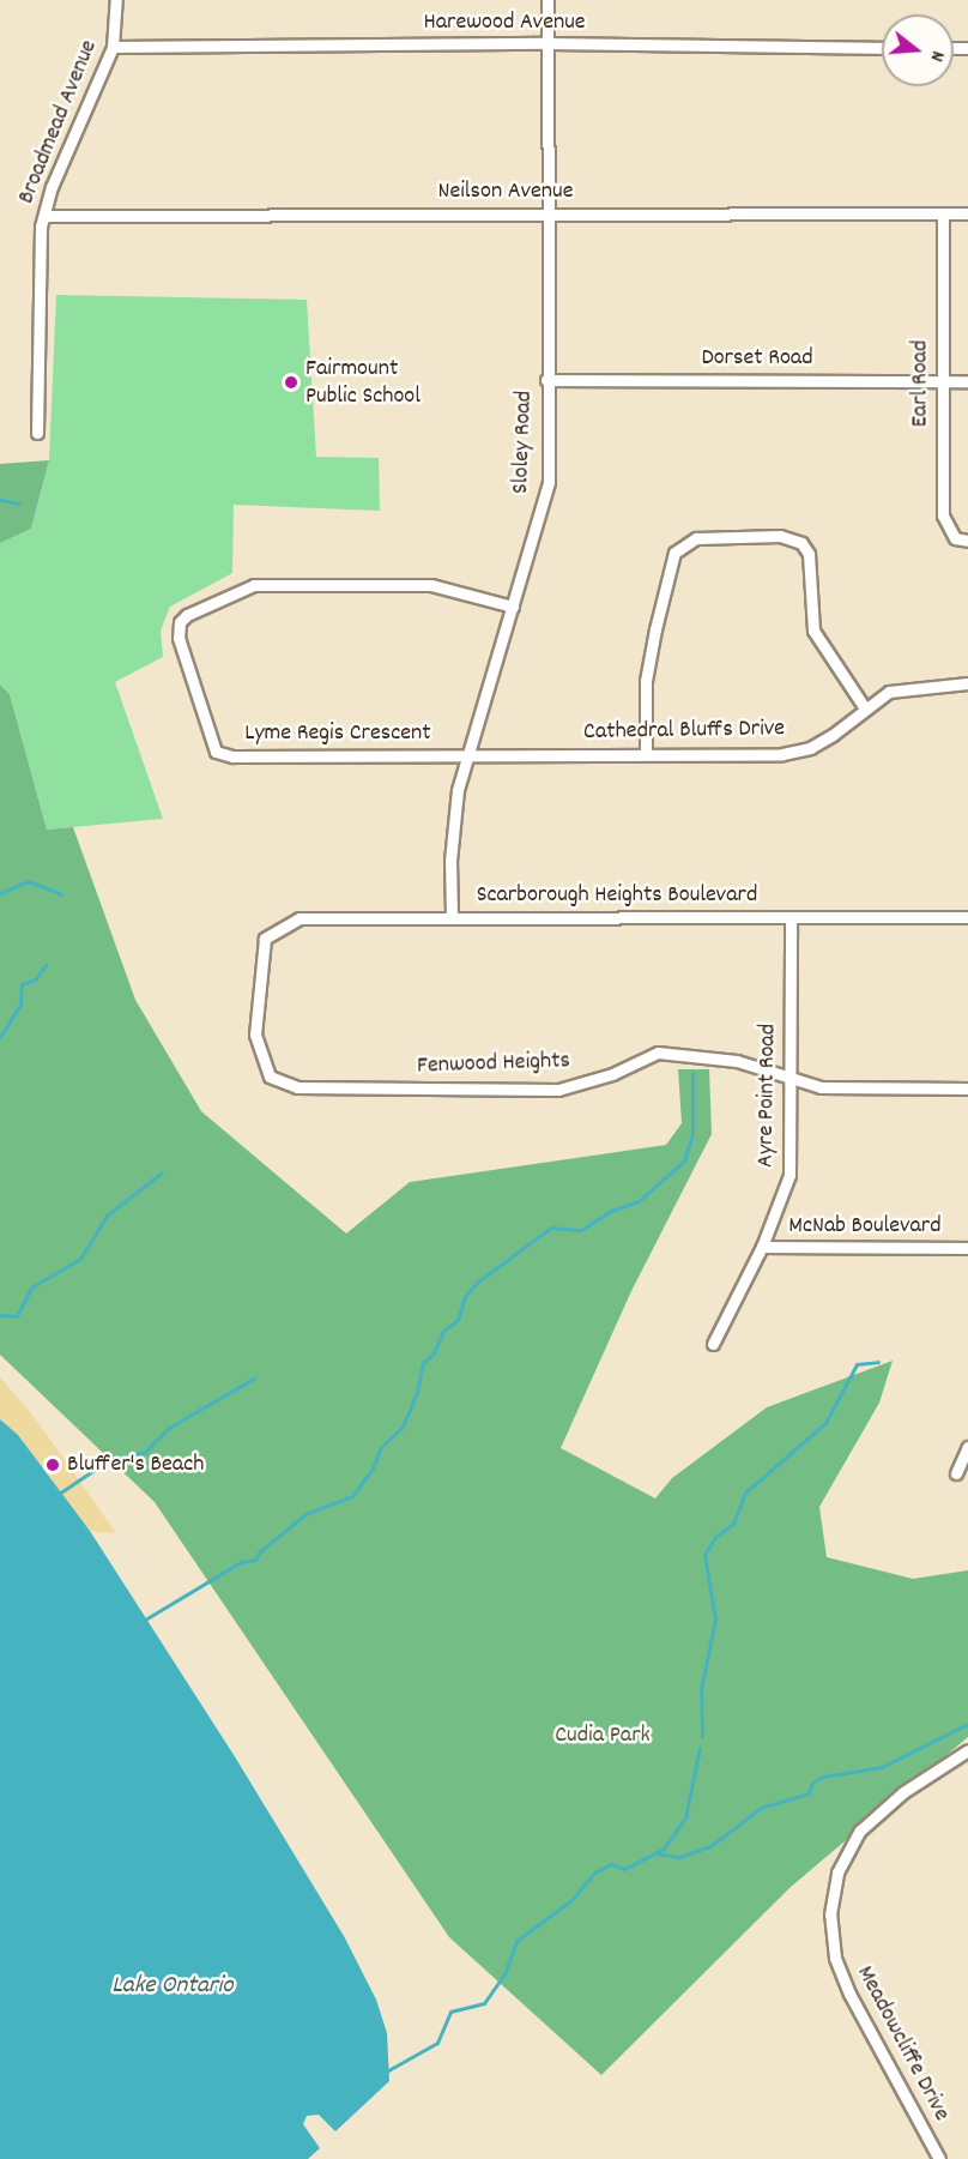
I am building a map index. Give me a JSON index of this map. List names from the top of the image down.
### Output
{
  "streets": {
    "street": [
      "Harewood Avenue",
      "Broadmead Avenue",
      "Neilson Avenue",
      "Dorset Road",
      "Earl Road",
      "Sloley Road",
      "Cathedral Bluffs Drive",
      "Lyme Regis Crescent",
      "Scarborough Heights Boulevard",
      "Fenwood Heights",
      "Ayre Point Road",
      "McNab Boulevard",
      "Meadowcliffe Drive"
    ]
  },
  "crossings": [
    ["Harewood Avenue", "Broadmead Avenue"],
    ["Harewood Avenue", "Sloley Road"],
    ["Broadmead Avenue", "Neilson Avenue"],
    ["Neilson Avenue", "Earl Road"],
    ["Neilson Avenue", "Sloley Road"],
    ["Dorset Road", "Earl Road"],
    ["Dorset Road", "Sloley Road"],
    ["Sloley Road", "Cathedral Bluffs Drive"],
    ["Sloley Road", "Lyme Regis Crescent"],
    ["Sloley Road", "Scarborough Heights Boulevard"],
    ["Cathedral Bluffs Drive", "Lyme Regis Crescent"],
    ["Scarborough Heights Boulevard", "Fenwood Heights"],
    ["Scarborough Heights Boulevard", "Ayre Point Road"],
    ["Fenwood Heights", "Ayre Point Road"],
    ["Ayre Point Road", "McNab Boulevard"]
  ],
  "water": ["Lake Ontario"],
  "parks": ["Cudia Park"],
  "places": ["Fairmount Public School", "Bluffer's Beach"],
  "north": "right"
}
